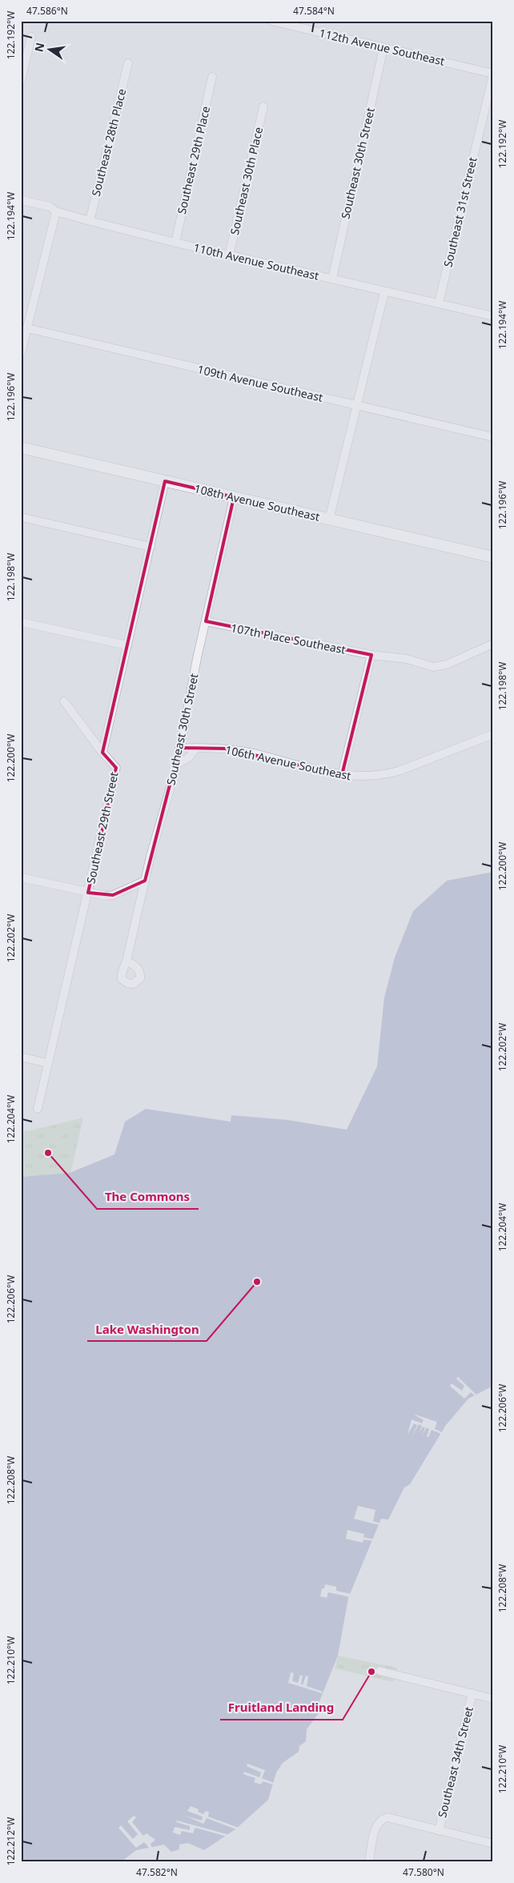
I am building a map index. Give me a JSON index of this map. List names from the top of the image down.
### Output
{
  "streets": {
    "street": [
      "112th Avenue Southeast",
      "Southeast 28th Place",
      "Southeast 29th Place",
      "Southeast 30th Street",
      "Southeast 30th Place",
      "Southeast 31st Street",
      "110th Avenue Southeast",
      "109th Avenue Southeast",
      "108th Avenue Southeast",
      "107th Place Southeast",
      "106th Avenue Southeast",
      "Southeast 29th Street",
      "Southeast 34th Street"
    ]
  },
  "crossings": [
    ["112th Avenue Southeast", "Southeast 30th Street"],
    ["112th Avenue Southeast", "Southeast 31st Street"],
    ["Southeast 28th Place", "110th Avenue Southeast"],
    ["Southeast 29th Place", "110th Avenue Southeast"],
    ["Southeast 30th Street", "110th Avenue Southeast"],
    ["Southeast 30th Street", "108th Avenue Southeast"],
    ["Southeast 30th Street", "107th Place Southeast"],
    ["Southeast 30th Street", "106th Avenue Southeast"],
    ["Southeast 30th Place", "110th Avenue Southeast"],
    ["Southeast 31st Street", "110th Avenue Southeast"]
  ],
  "places": ["The Commons", "Lake Washington", "Fruitland Landing"],
  "north": "left",
  "coordinates": [
    "47.586°N",
    "47.584°N",
    "122.192°W",
    "122.194°W",
    "122.196°W",
    "122.198°W",
    "122.200°W",
    "122.202°W",
    "122.204°W",
    "122.206°W",
    "122.208°W",
    "122.210°W",
    "122.212°W",
    "47.582°N",
    "47.580°N"
  ]
}
